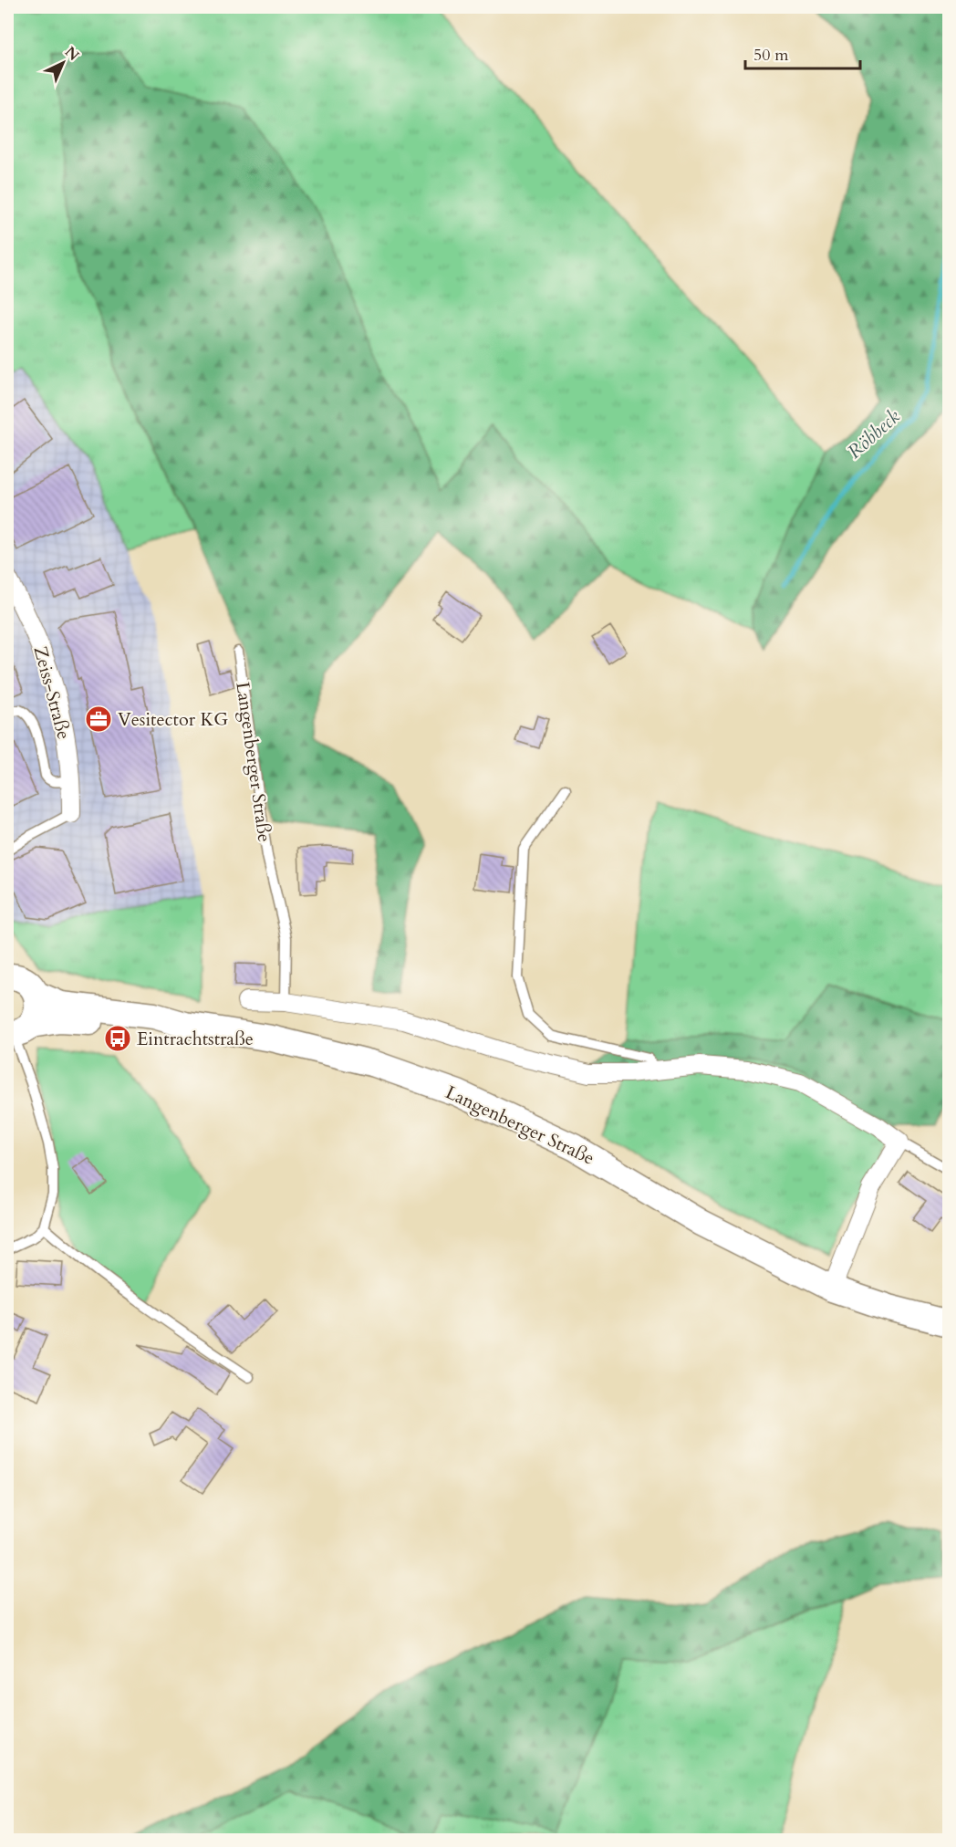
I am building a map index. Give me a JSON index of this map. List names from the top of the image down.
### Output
{
  "streets": {
    "main road": ["Langenberger Straße"],
    "street": ["Zeiss-Straße"]
  },
  "water": ["Röbbeck"],
  "places": {
    "office": ["Vesitector KG"],
    "bus stop": ["Eintrachtstraße"]
  },
  "scale_bar": "50 m",
  "north": "top right"
}
